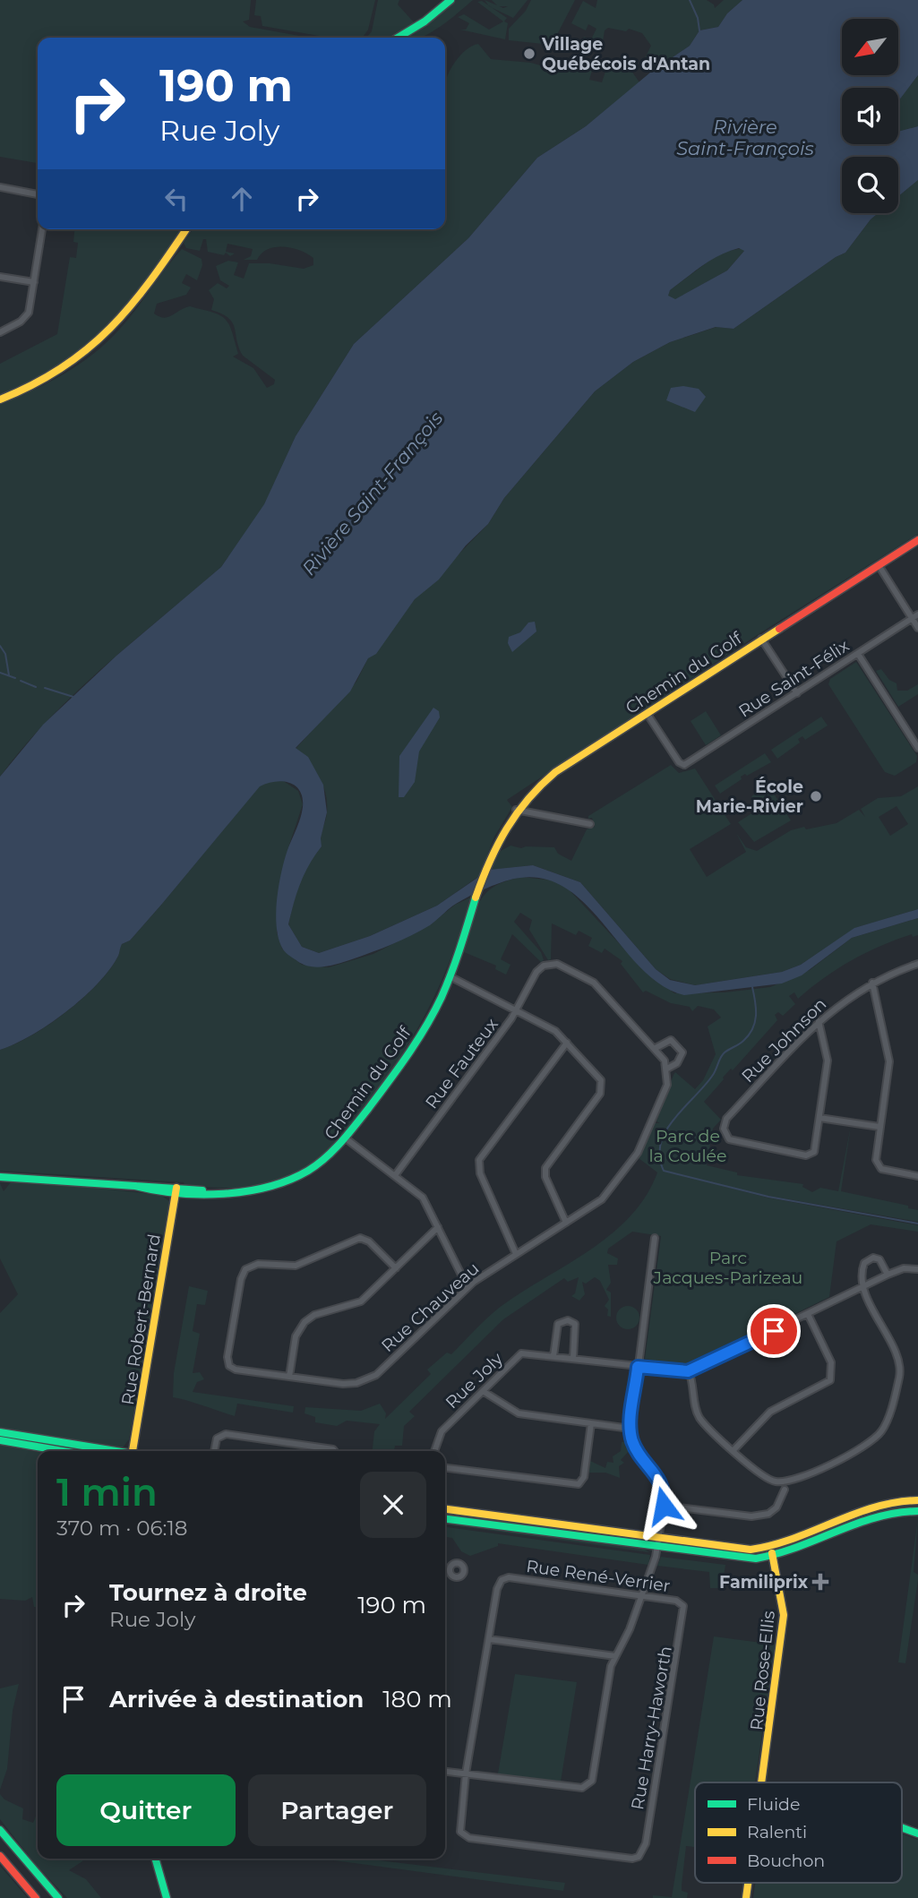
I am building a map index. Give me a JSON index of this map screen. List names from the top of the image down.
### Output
{
  "streets": {
    "main road": ["Chemin du Golf", "Rue Robert-Bernard", "Rue Rose-Ellis"],
    "street": [
      "Rue Saint-Félix",
      "Rue Johnson",
      "Rue Fauteux",
      "Rue Chauveau",
      "Rue Joly",
      "Rue René-Verrier",
      "Rue Harry-Haworth"
    ]
  },
  "crossings": [
    ["Chemin du Golf", "Rue Saint-Félix"],
    ["Chemin du Golf", "Rue Robert-Bernard"],
    ["Rue Fauteux", "Rue Chauveau"],
    ["Rue René-Verrier", "Rue Harry-Haworth"]
  ],
  "water": ["Rivière Saint-François"],
  "parks": ["Parc de la Coulée", "Parc Jacques-Parizeau"],
  "places": {
    "other": ["Village Québécois d'Antan", "École Marie-Rivier"],
    "health": ["Familiprix"]
  },
  "legend": ["Fluide", "Ralenti", "Bouchon"],
  "north": "bottom left",
  "page": {
    "turn": ["190 m", "Rue Joly"],
    "heading": ["1 min", "370 m · 06:18"],
    "list": [
      {
        "name": "Tournez à droite",
        "note": "Rue Joly",
        "value": "190 m"
      },
      {
        "name": "Arrivée à destination",
        "value": "180 m"
      }
    ],
    "buttons": ["Quitter", "Partager"]
  }
}
